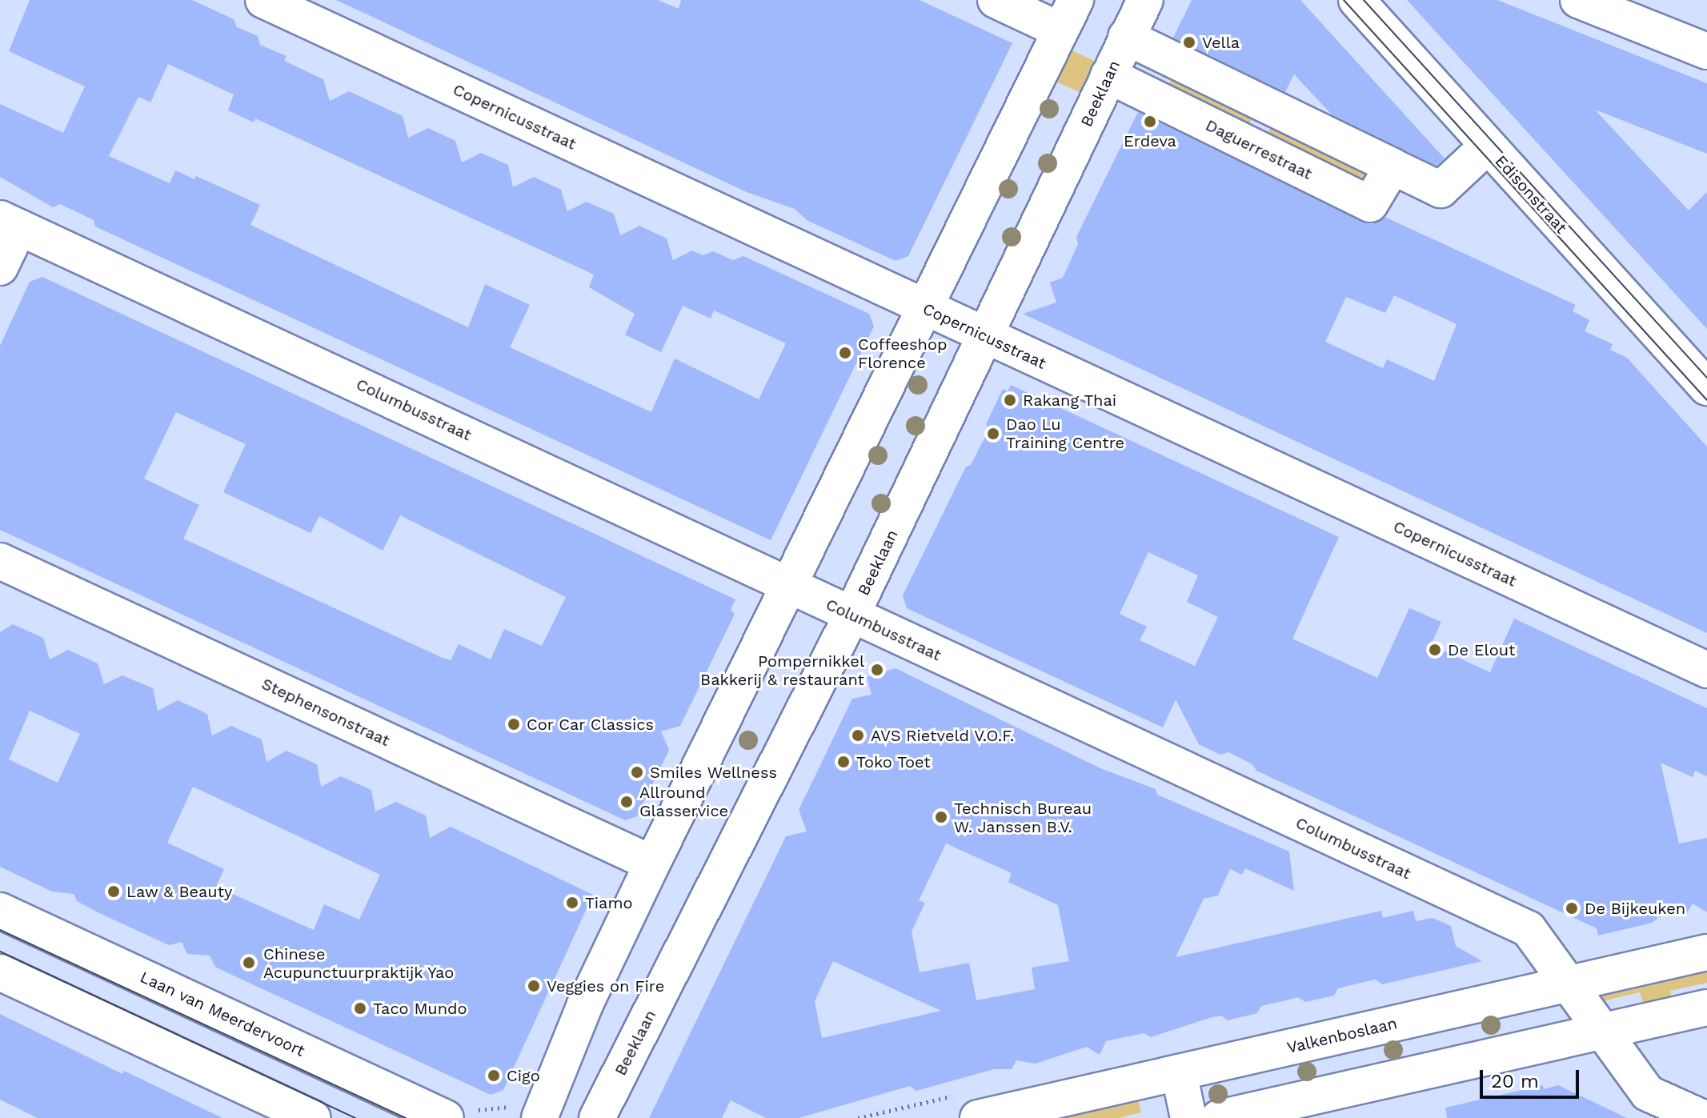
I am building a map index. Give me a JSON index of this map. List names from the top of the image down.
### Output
{
  "streets": {
    "street": [
      "Beeklaan",
      "Copernicusstraat",
      "Daguerrestraat",
      "Edisonstraat",
      "Columbusstraat",
      "Stephensonstraat",
      "Laan van Meerdervoort",
      "Valkenboslaan"
    ]
  },
  "crossings": [
    ["Beeklaan", "Copernicusstraat"],
    ["Beeklaan", "Daguerrestraat"],
    ["Beeklaan", "Columbusstraat"],
    ["Columbusstraat", "Valkenboslaan"]
  ],
  "places": [
    "Vella",
    "Erdeva",
    "Coffeeshop Florence",
    "Rakang Thai",
    "Dao Lu Training Centre",
    "De Elout",
    "Pompernikkel Bakkerij & restaurant",
    "Cor Car Classics",
    "AVS Rietveld V.O.F.",
    "Toko Toet",
    "Smiles Wellness",
    "Allround Glasservice",
    "Technisch Bureau W. Janssen B.V.",
    "Law & Beauty",
    "Tiamo",
    "De Bijkeuken",
    "Chinese Acupunctuurpraktijk Yao",
    "Veggies on Fire",
    "Taco Mundo",
    "Cigo"
  ],
  "scale_bar": "20 m"
}
